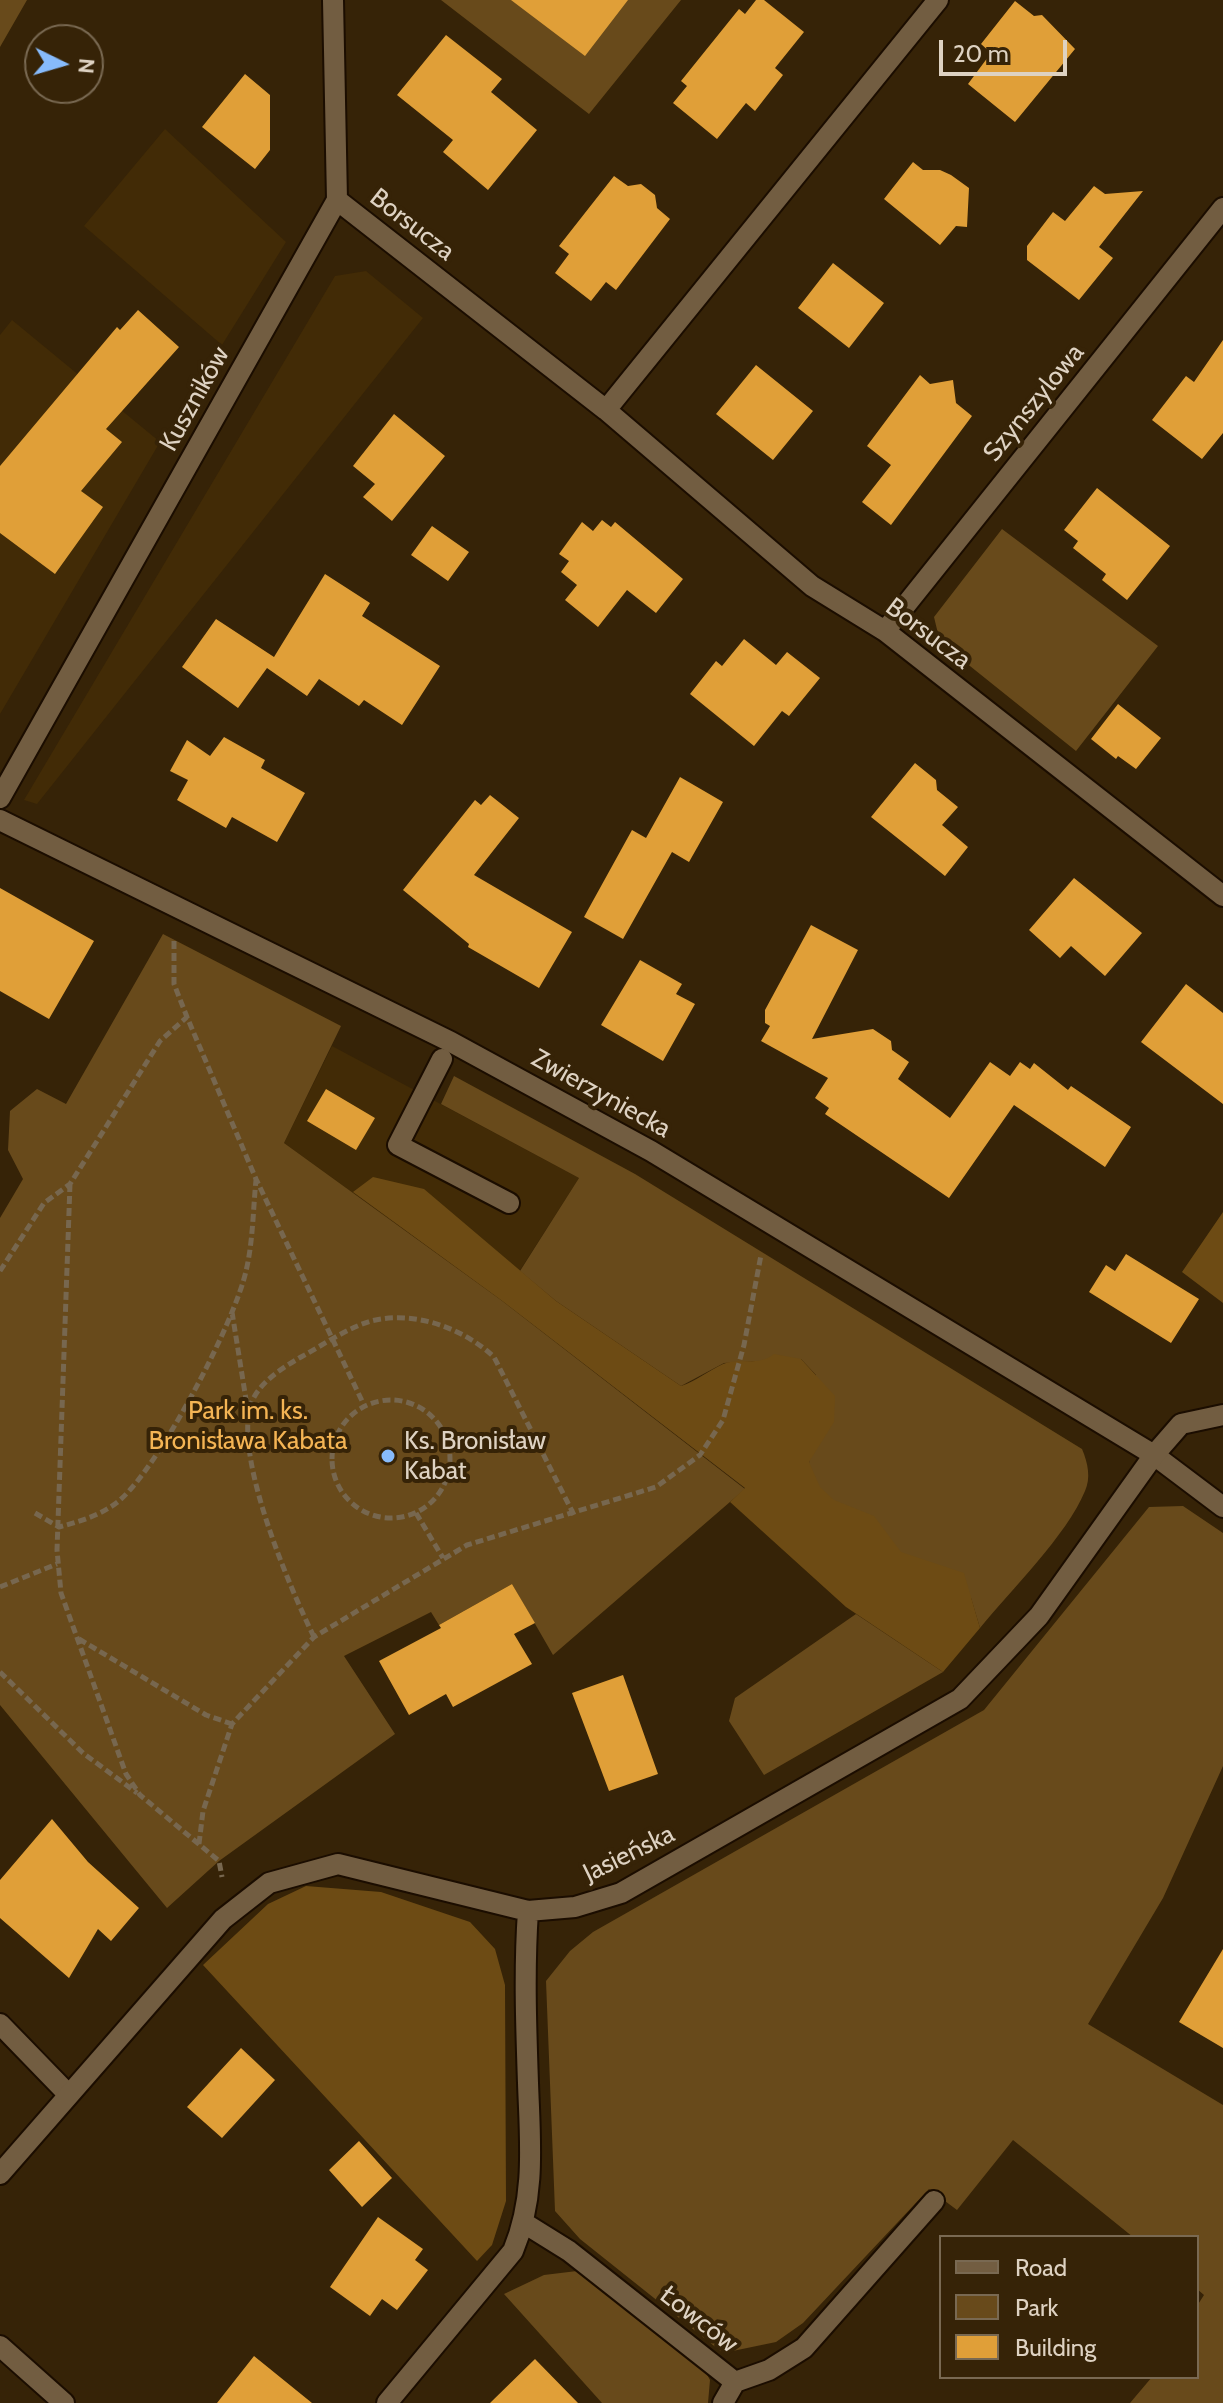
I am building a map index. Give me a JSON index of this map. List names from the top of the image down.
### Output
{
  "streets": {
    "street": [
      "Borsucza",
      "Kuszników",
      "Szynszylowa",
      "Zwierzyniecka",
      "Jasieńska",
      "Łowców"
    ]
  },
  "crossings": [
    ["Borsucza", "Kuszników"],
    ["Borsucza", "Szynszylowa"],
    ["Zwierzyniecka", "Jasieńska"]
  ],
  "parks": ["Park im. ks. Bronisława Kabata"],
  "places": ["Ks. Bronisław Kabat"],
  "legend": ["Road", "Park", "Building"],
  "scale_bar": "20 m",
  "north": "right"
}
